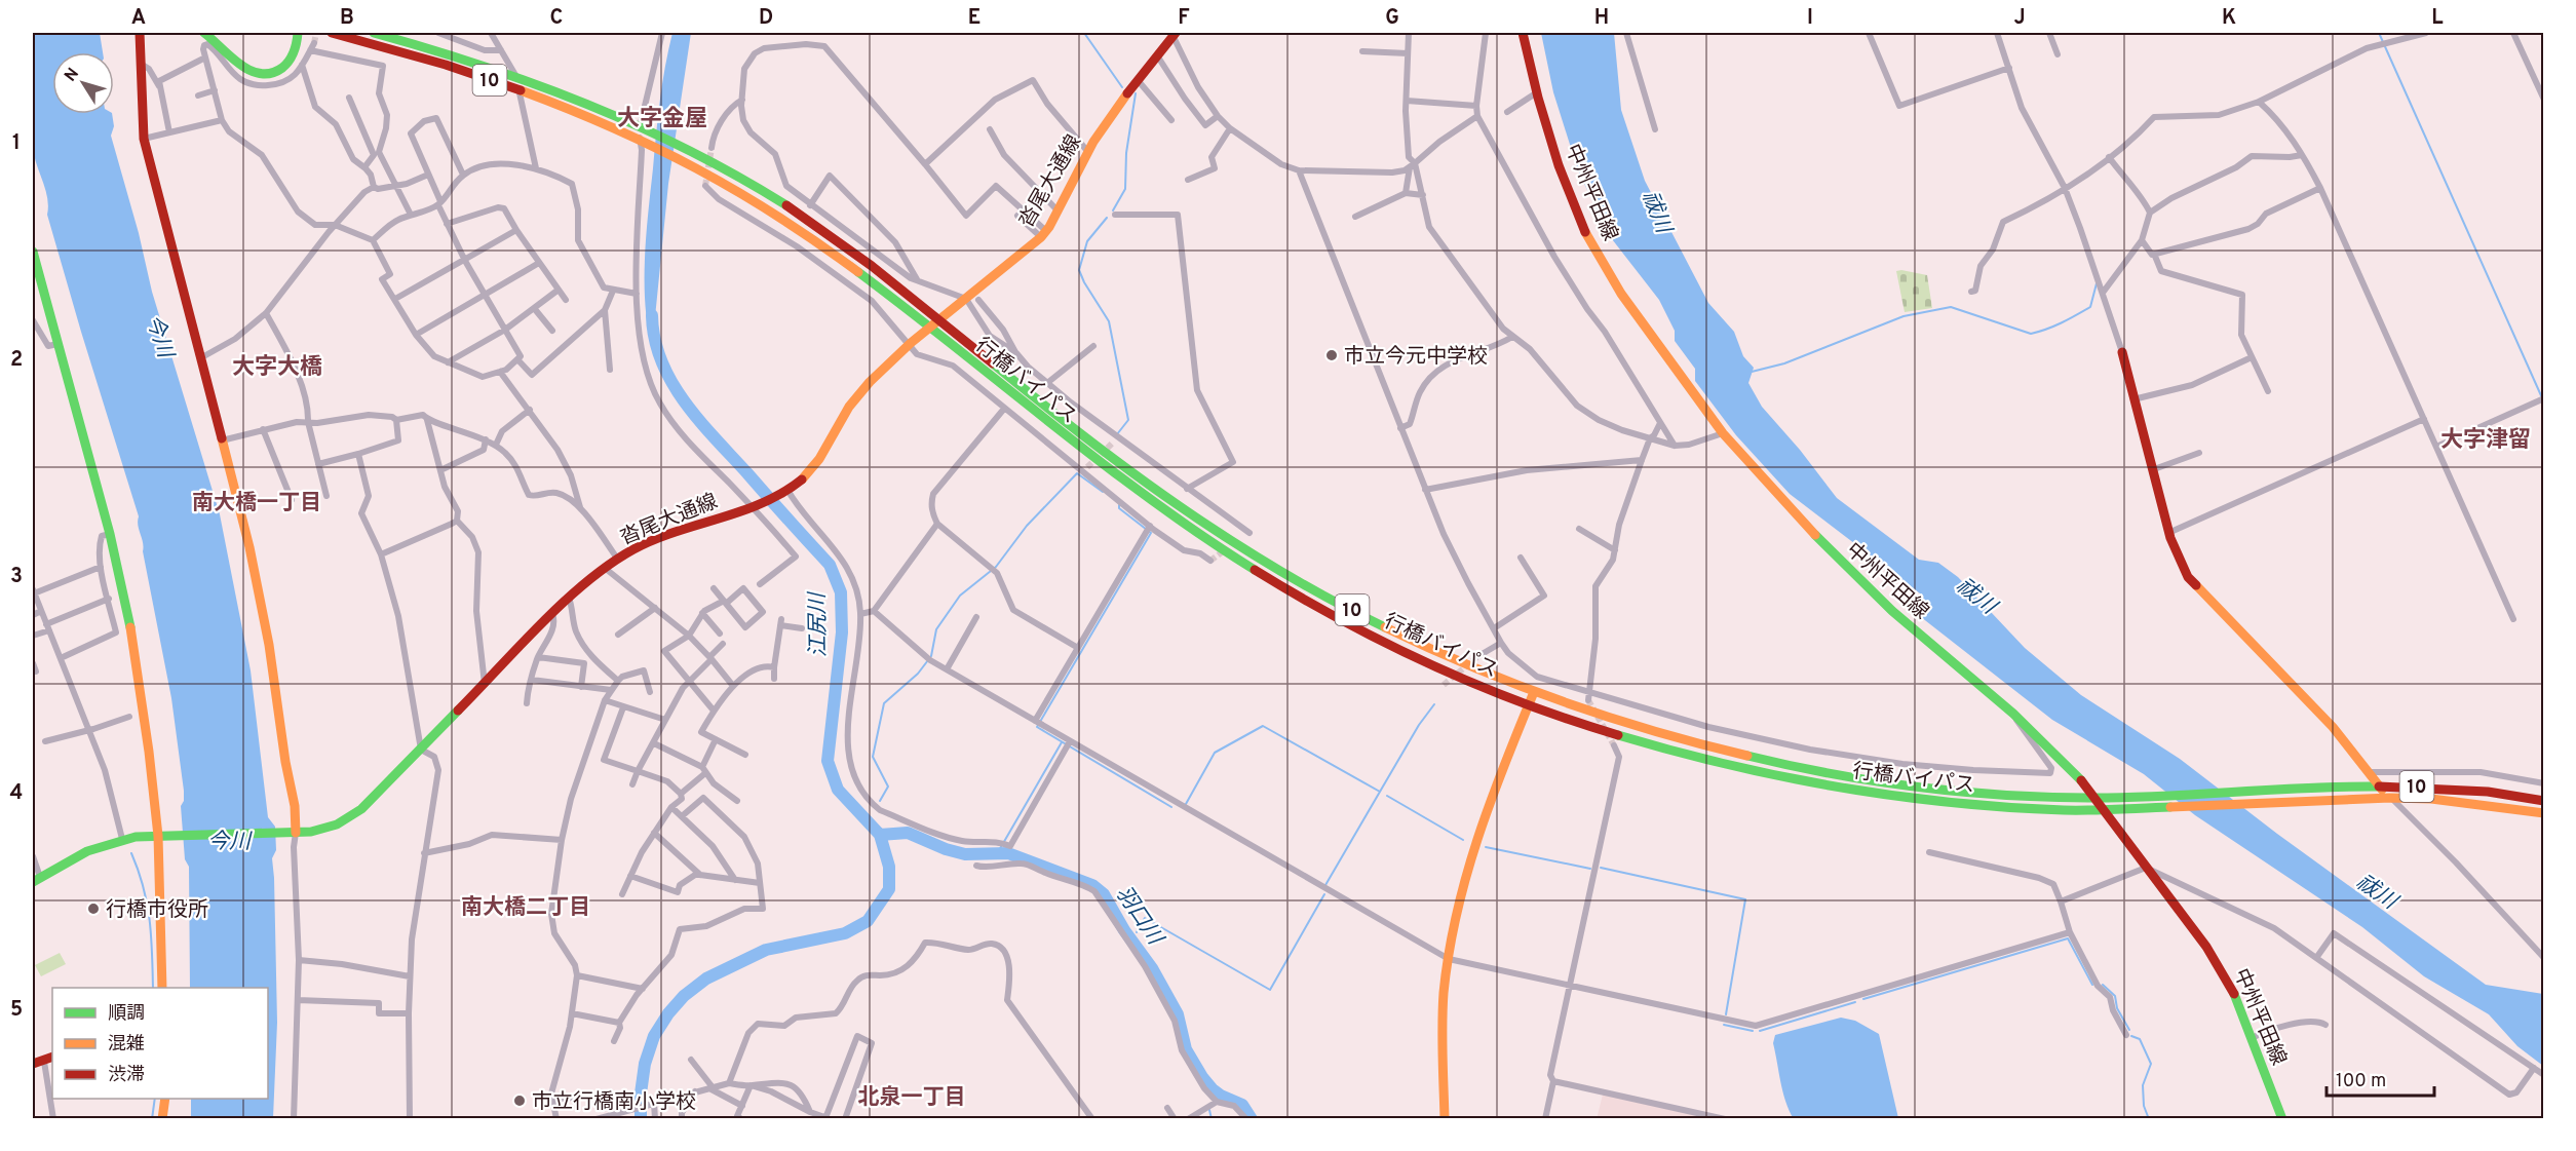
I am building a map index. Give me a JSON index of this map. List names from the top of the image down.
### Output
{
  "streets": {
    "main road": [
      "10",
      "沓尾大通線",
      "中州平田線",
      "行橋バイパス"
    ]
  },
  "crossings": [
    ["沓尾大通線", "行橋バイパス"],
    ["中州平田線", "行橋バイパス"]
  ],
  "districts": [
    "大字金屋",
    "大字大橋",
    "大字津留",
    "南大橋一丁目",
    "南大橋二丁目",
    "北泉一丁目"
  ],
  "water": [
    "祓川",
    "今川",
    "江尻川",
    "羽口川"
  ],
  "places": ["市立今元中学校", "行橋市役所", "市立行橋南小学校"],
  "legend": ["順調", "混雑", "渋滞"],
  "scale_bar": "100 m",
  "north": "top left",
  "grid": {
    "columns": [
      "A",
      "B",
      "C",
      "D",
      "E",
      "F",
      "G",
      "H",
      "I",
      "J",
      "K",
      "L"
    ],
    "rows": [
      "1",
      "2",
      "3",
      "4",
      "5"
    ]
  }
}
